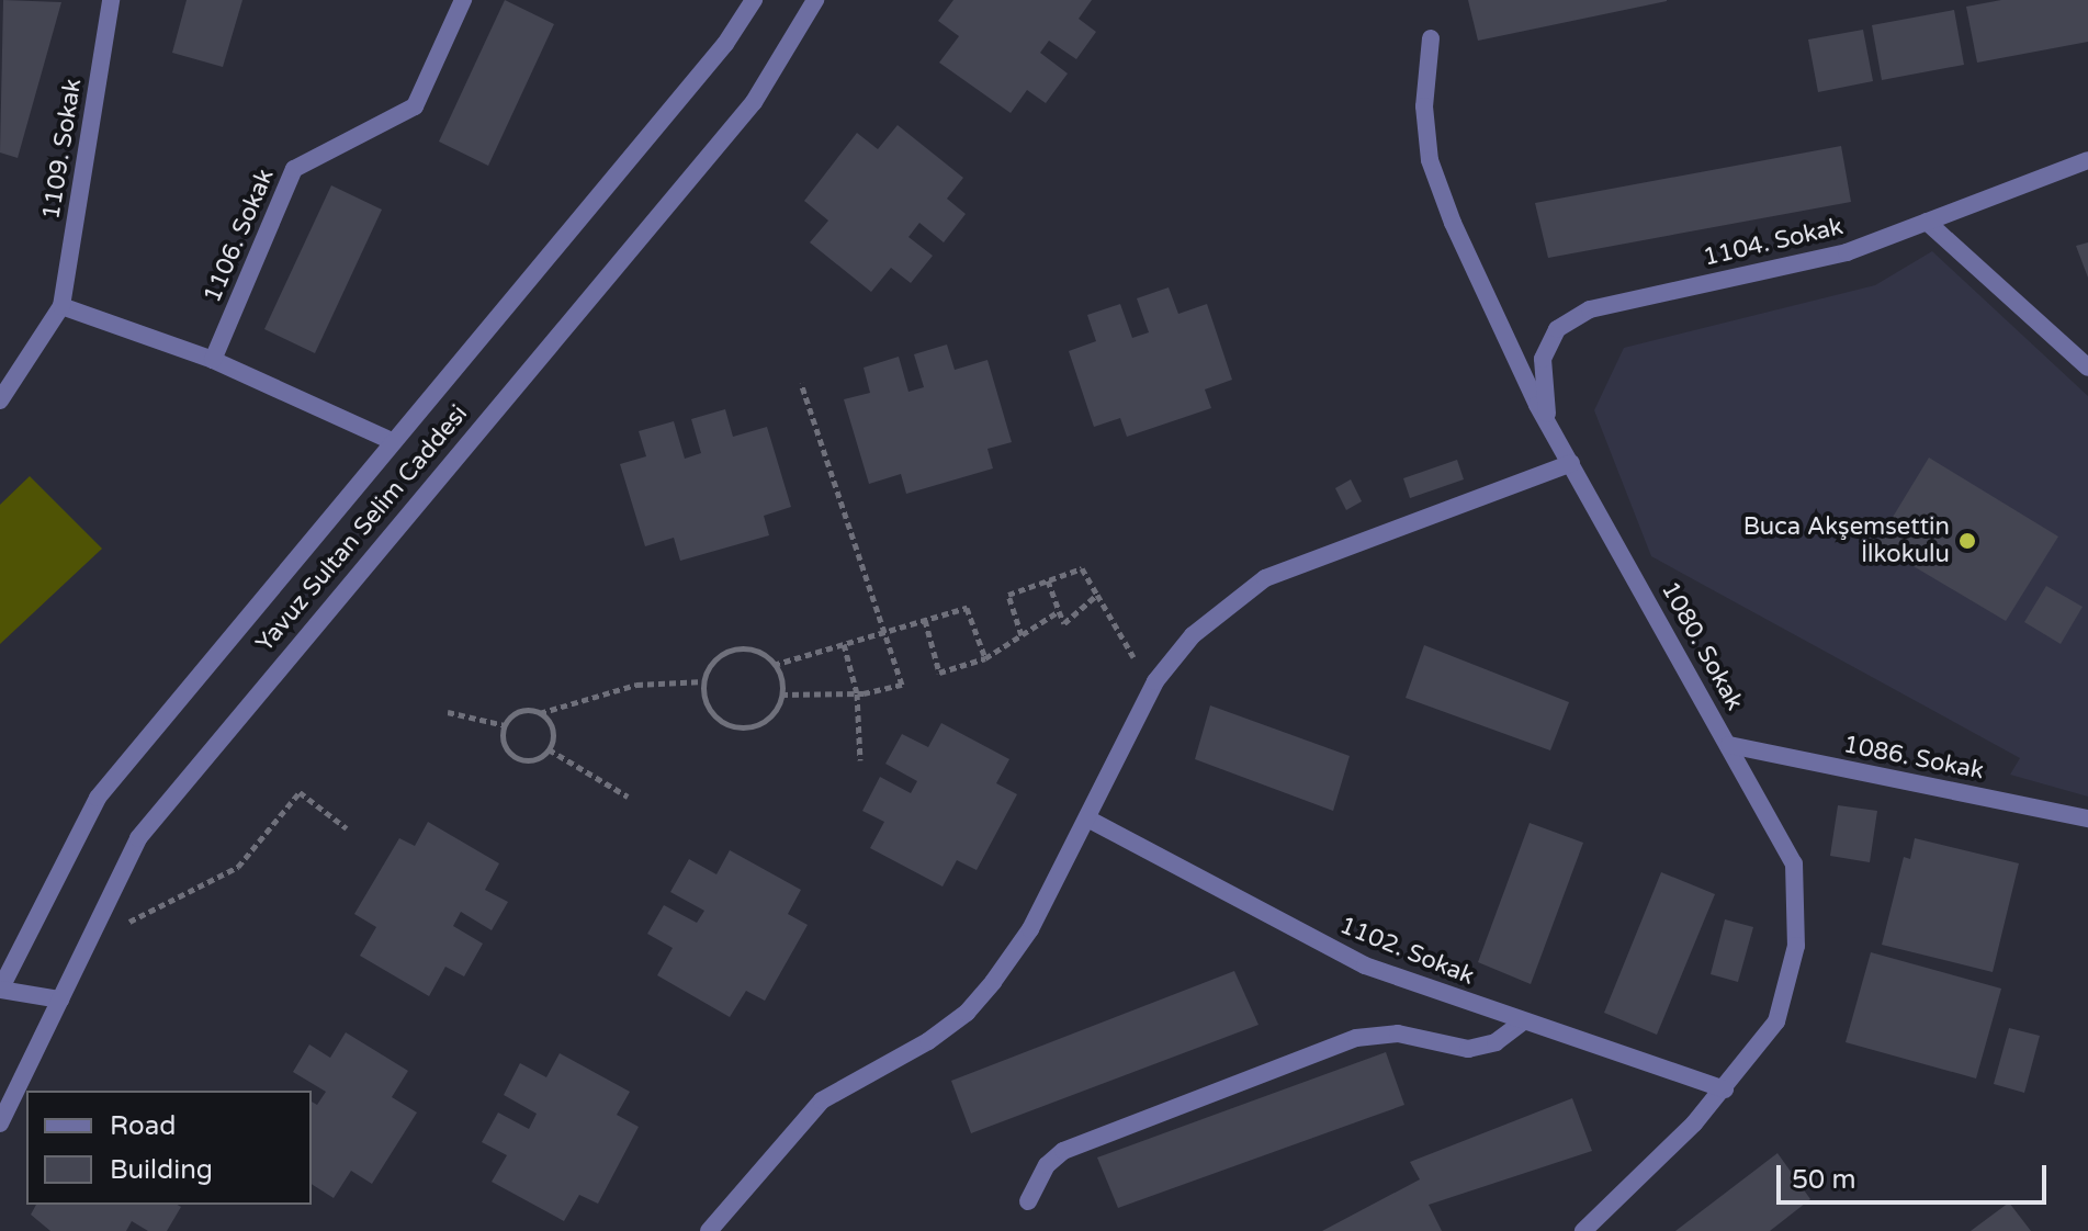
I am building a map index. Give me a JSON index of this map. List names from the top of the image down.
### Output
{
  "streets": {
    "street": [
      "1109. Sokak",
      "1106. Sokak",
      "1104. Sokak",
      "Yavuz Sultan Selim Caddesi",
      "1080. Sokak",
      "1086. Sokak",
      "1102. Sokak"
    ]
  },
  "crossings": [
    ["1104. Sokak", "1080. Sokak"],
    ["1080. Sokak", "1086. Sokak"],
    ["1080. Sokak", "1102. Sokak"]
  ],
  "places": ["Buca Akşemsettin İlkokulu"],
  "legend": ["Road", "Building"],
  "scale_bar": "50 m"
}
